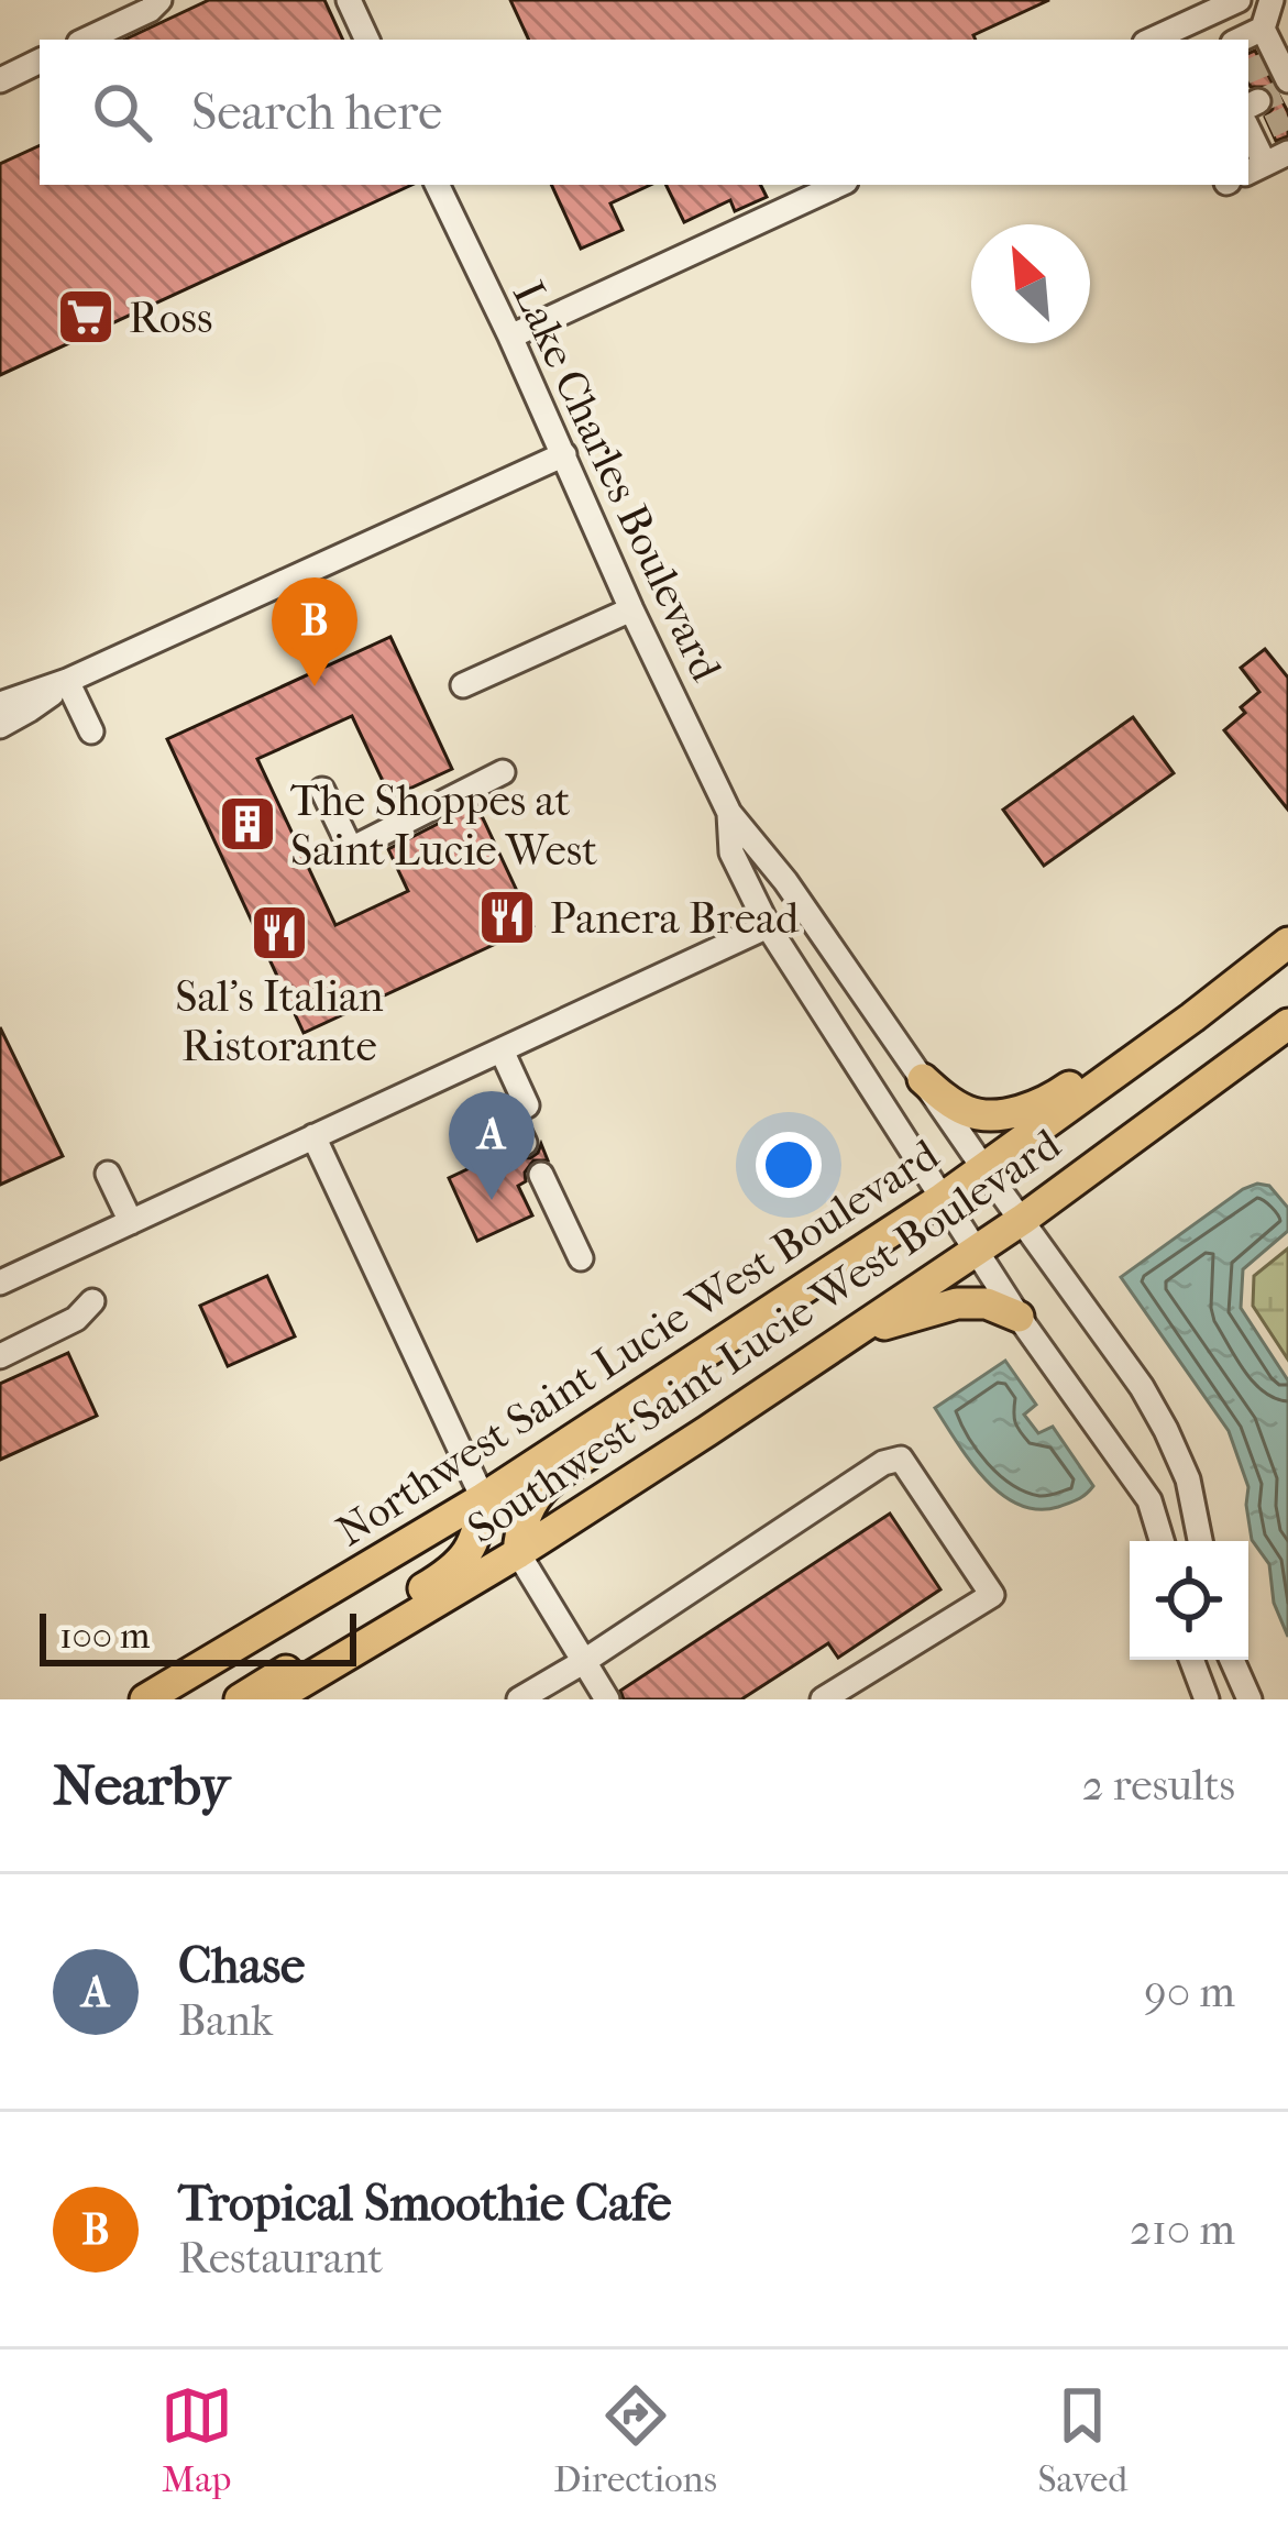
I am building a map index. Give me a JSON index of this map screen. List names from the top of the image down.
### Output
{
  "streets": {
    "main road": ["Southwest Saint Lucie West Boulevard", "Northwest Saint Lucie West Boulevard"],
    "street": ["Lake Charles Boulevard"]
  },
  "places": {
    "supermarket": ["Ross"],
    "building": ["The Shoppes at Saint Lucie West"],
    "restaurant": ["Panera Bread", "Sal's Italian Ristorante"]
  },
  "scale_bar": "100 m",
  "north": "top left",
  "page": {
    "search": "Search here",
    "pins": ["B", "A"],
    "scale": "100 m",
    "heading": ["Nearby", "2 results"],
    "list": [
      {
        "mark": "A",
        "name": "Chase",
        "note": "Bank",
        "value": "90 m"
      },
      {
        "mark": "B",
        "name": "Tropical Smoothie Cafe",
        "note": "Restaurant",
        "value": "210 m"
      }
    ],
    "nav": ["Map", "Directions", "Saved"]
  }
}
